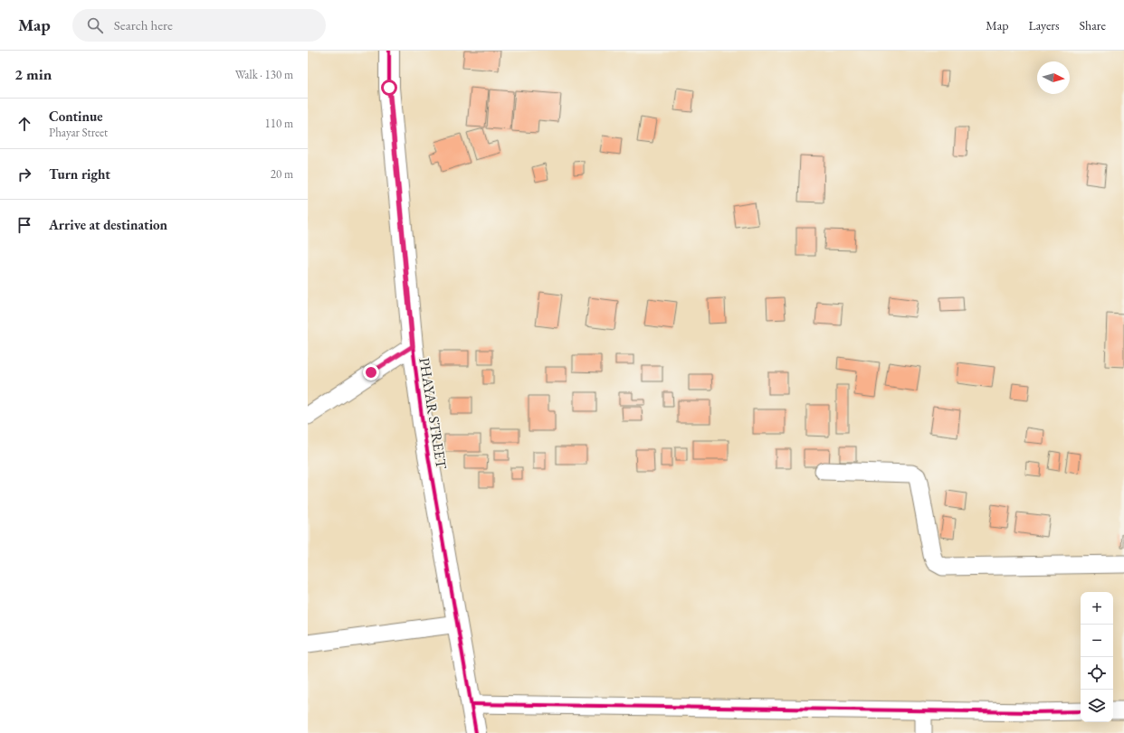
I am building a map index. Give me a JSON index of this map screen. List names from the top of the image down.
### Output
{
  "streets": {
    "street": ["PHAYAR STREET"]
  },
  "north": "right",
  "page": {
    "header": "Map",
    "search": "Search here",
    "nav": ["Map", "Layers", "Share"],
    "heading": ["2 min", "Walk · 130 m"],
    "list": [
      ["Continue", "Phayar Street", "110 m"],
      ["Turn right", "20 m"],
      "Arrive at destination"
    ],
    "map_buttons": ["+", "−"]
  }
}
